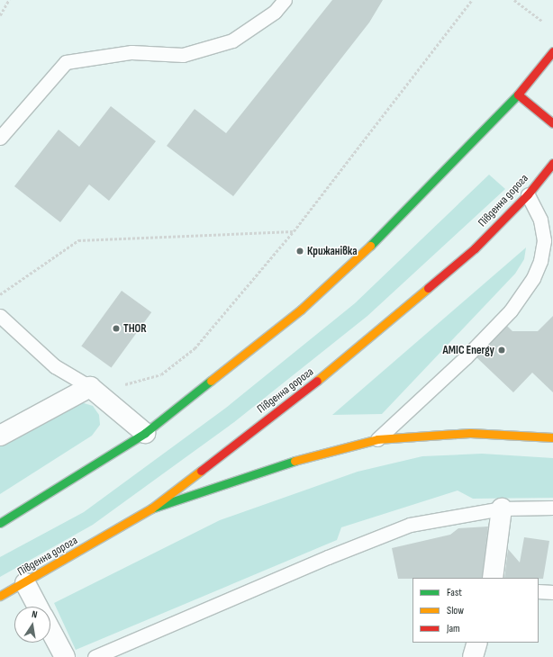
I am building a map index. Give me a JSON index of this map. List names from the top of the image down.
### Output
{
  "streets": {
    "main road": ["Південна дорога"]
  },
  "places": ["Крижанівка", "THOR", "AMIC Energy"],
  "legend": ["Fast", "Slow", "Jam"],
  "north": "top"
}
